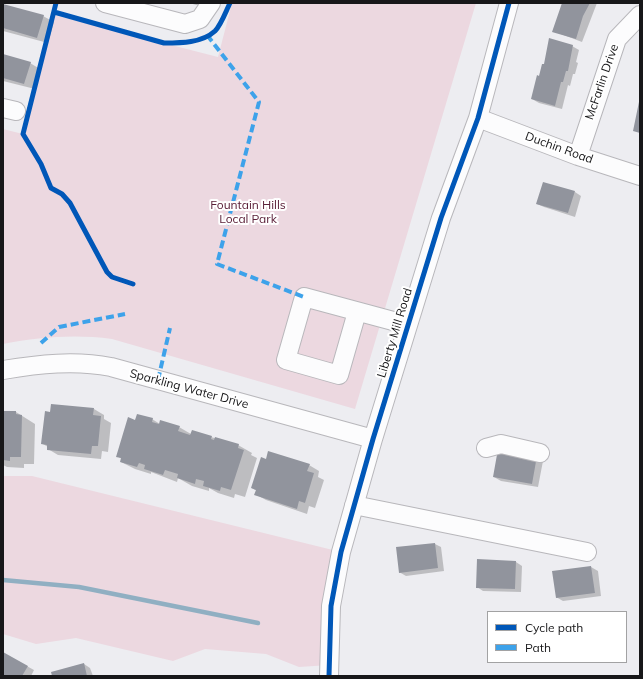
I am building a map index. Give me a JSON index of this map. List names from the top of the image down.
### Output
{
  "streets": {
    "street": [
      "McFarlin Drive",
      "Duchin Road",
      "Liberty Mill Road",
      "Sparkling Water Drive"
    ]
  },
  "crossings": [
    ["McFarlin Drive", "Duchin Road"],
    ["Duchin Road", "Liberty Mill Road"],
    ["Liberty Mill Road", "Sparkling Water Drive"]
  ],
  "parks": ["Fountain Hills Local Park"],
  "legend": ["Cycle path", "Path"]
}
